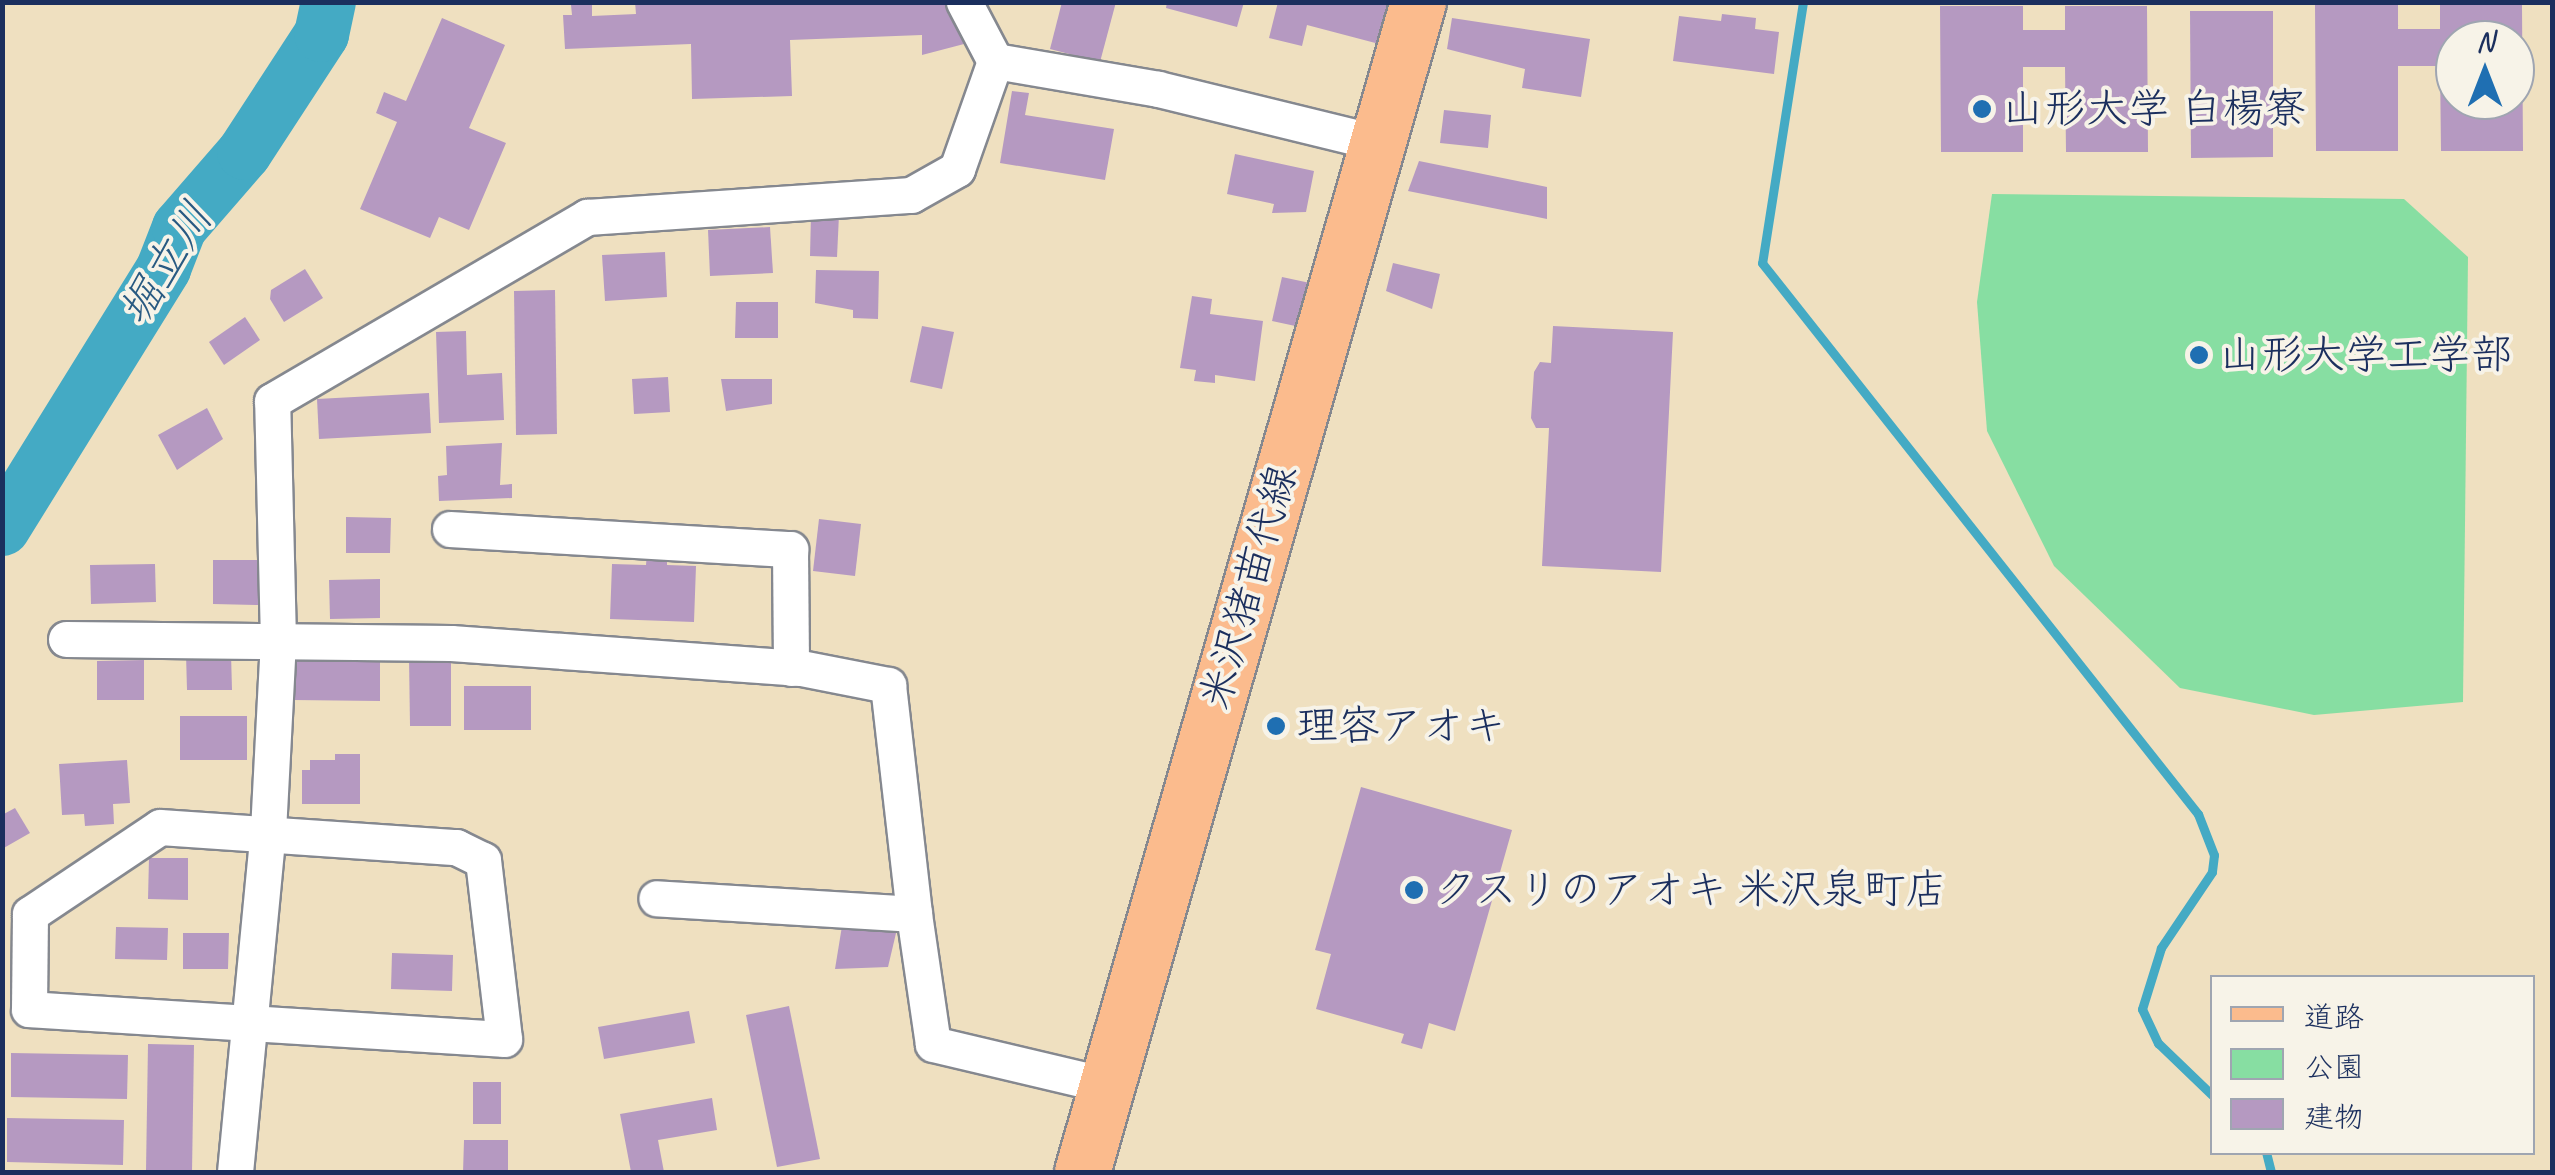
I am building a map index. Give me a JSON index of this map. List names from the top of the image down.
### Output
{
  "streets": {
    "main road": ["米沢猪苗代線"]
  },
  "water": ["堀立川"],
  "places": [
    "山形大学 白楊寮",
    "山形大学工学部",
    "理容アオキ",
    "クスリのアオキ 米沢泉町店"
  ],
  "legend": ["道路", "公園", "建物"],
  "north": "top"
}
